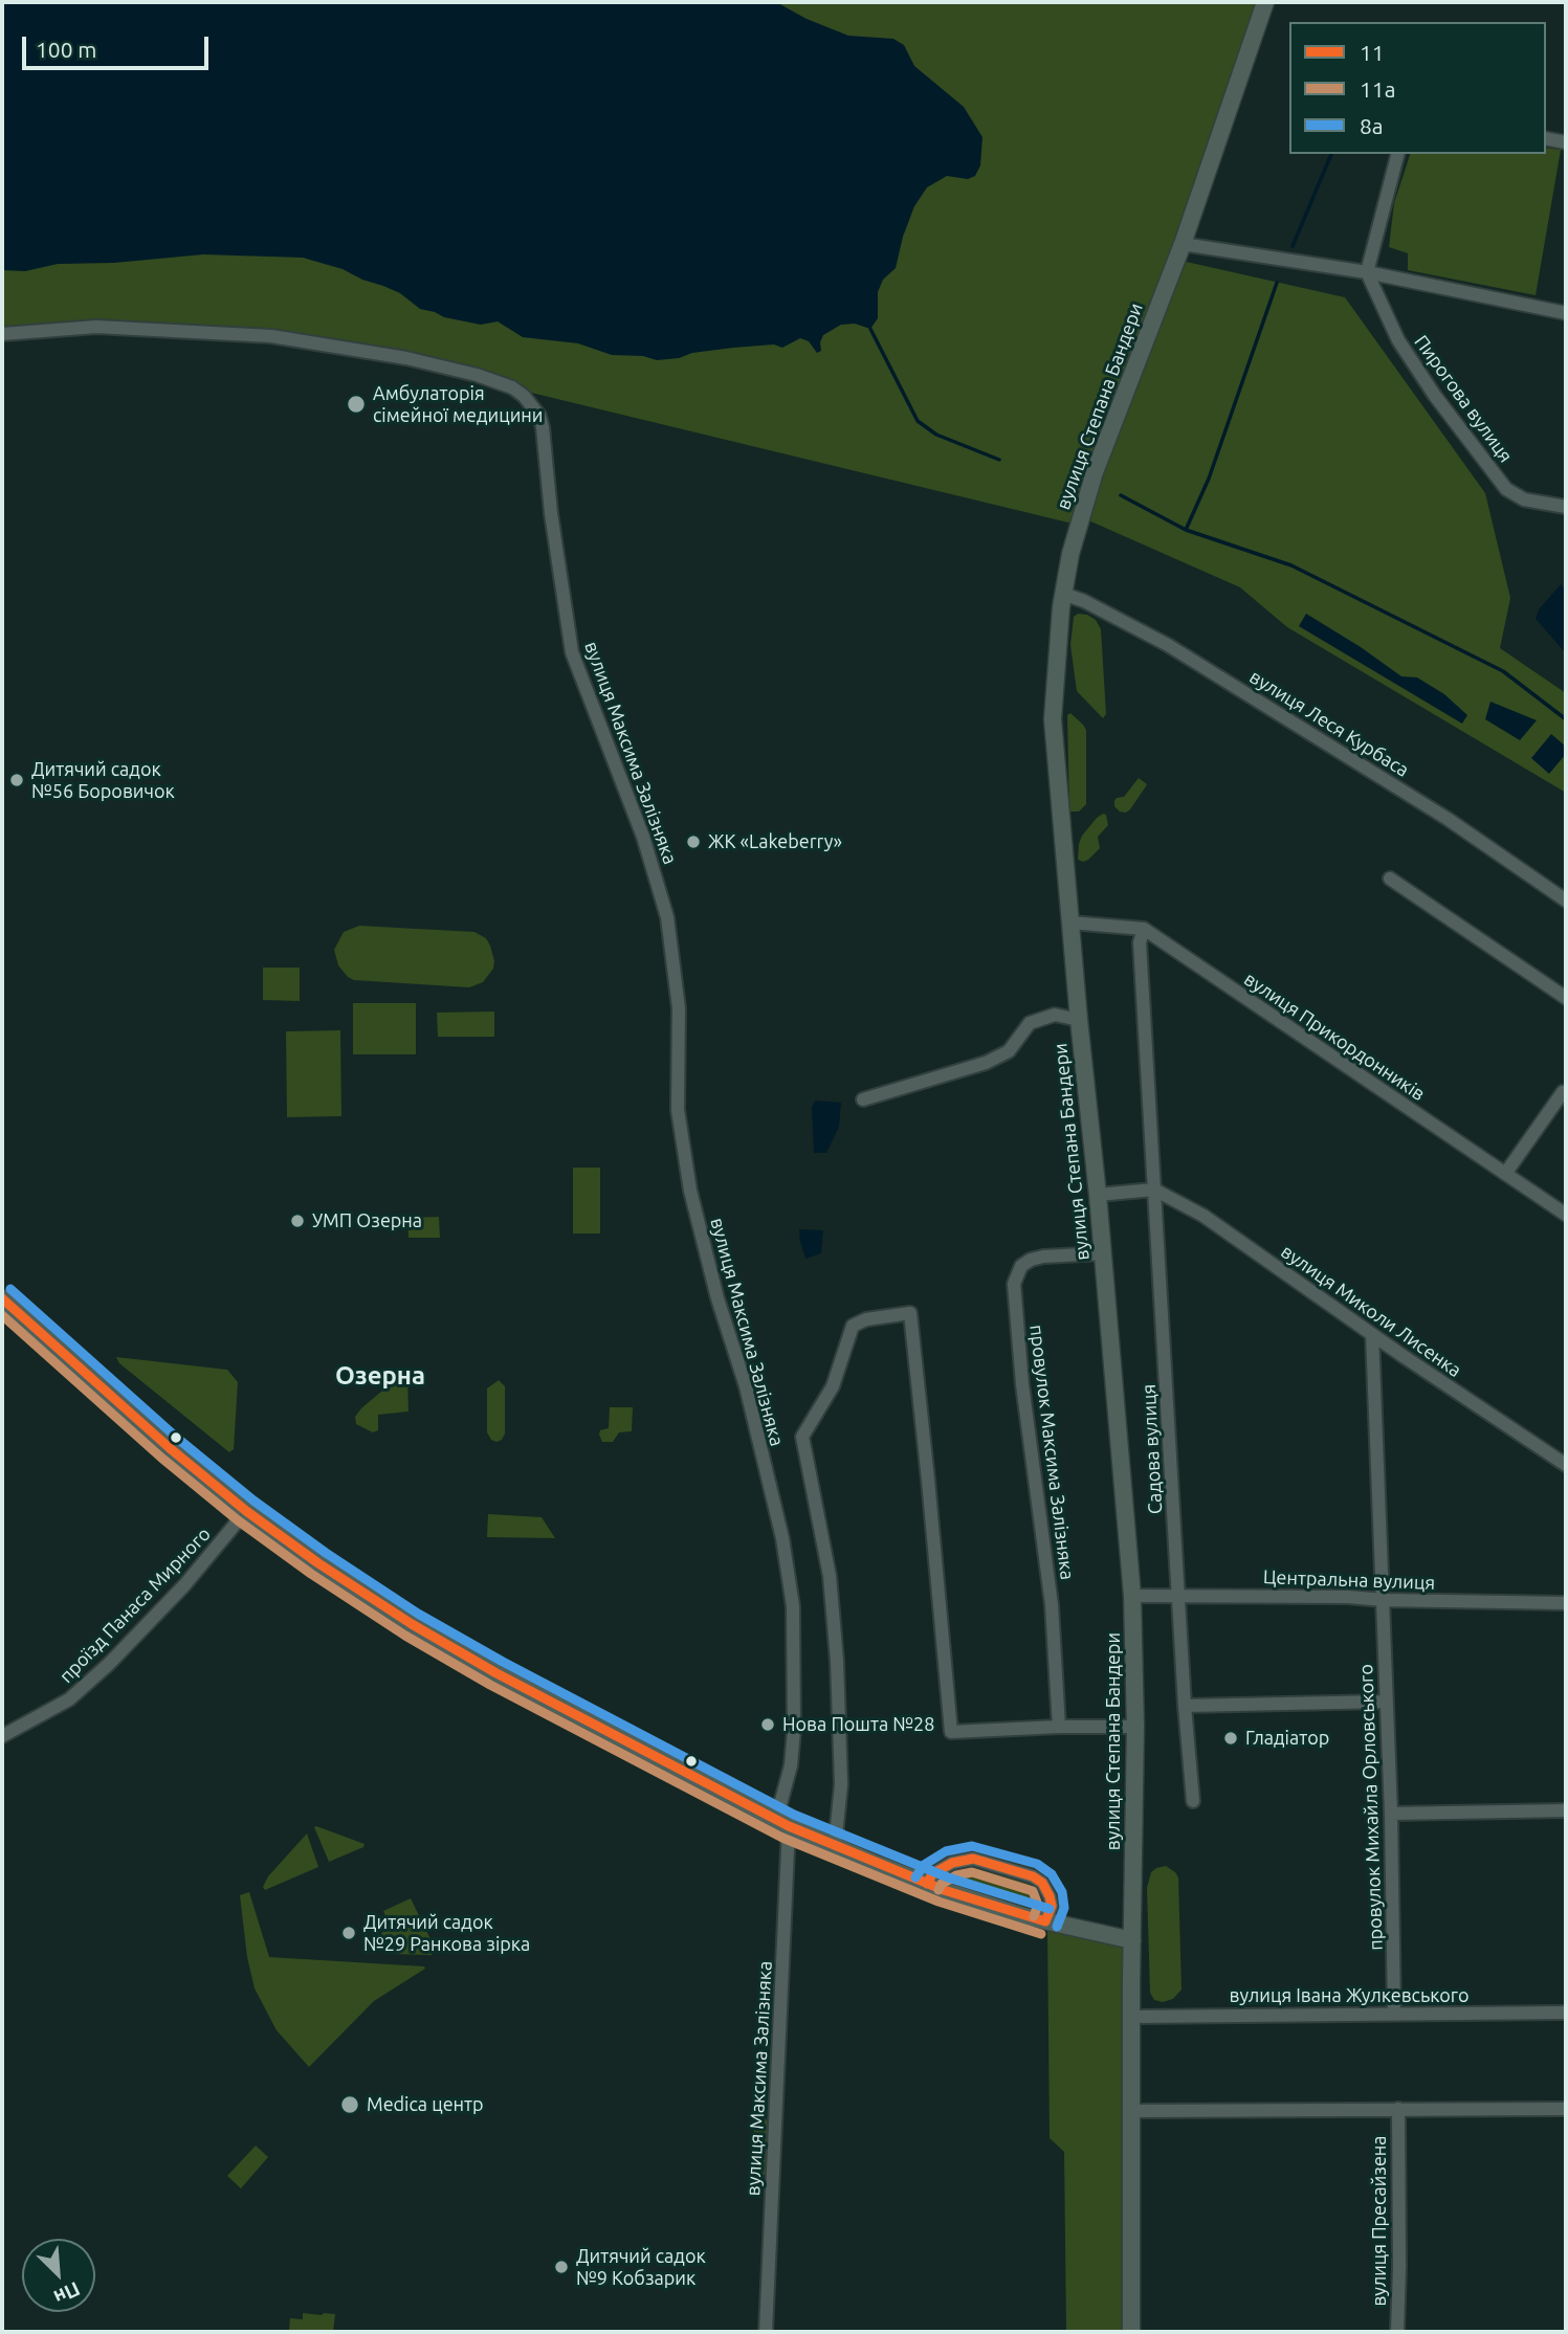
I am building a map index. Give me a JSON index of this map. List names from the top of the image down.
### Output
{
  "streets": {
    "main road": ["вулиця Степана Бандери"],
    "street": [
      "Пирогова вулиця",
      "вулиця Леся Курбаса",
      "вулиця Максима Залізняка",
      "вулиця Прикордонників",
      "вулиця Миколи Лисенка",
      "Садова вулиця",
      "провулок Максима Залізняка",
      "Центральна вулиця",
      "проїзд Панаса Мирного",
      "провулок Михайла Орловського",
      "вулиця Івана Жулкевського",
      "вулиця Пресайзена"
    ]
  },
  "crossings": [
    ["вулиця Степана Бандери", "вулиця Леся Курбаса"],
    ["вулиця Степана Бандери", "вулиця Прикордонників"],
    ["вулиця Степана Бандери", "провулок Максима Залізняка"],
    ["вулиця Степана Бандери", "Центральна вулиця"],
    ["вулиця Степана Бандери", "вулиця Івана Жулкевського"],
    ["вулиця Максима Залізняка", "провулок Максима Залізняка"],
    ["вулиця Прикордонників", "Садова вулиця"],
    ["вулиця Миколи Лисенка", "Садова вулиця"],
    ["вулиця Миколи Лисенка", "провулок Михайла Орловського"],
    ["Садова вулиця", "Центральна вулиця"],
    ["Центральна вулиця", "провулок Михайла Орловського"],
    ["провулок Михайла Орловського", "вулиця Івана Жулкевського"]
  ],
  "districts": ["Озерна"],
  "places": [
    "Амбулаторія сімейної медицини",
    "Дитячий садок №56 Боровичок",
    "ЖК «Lakeberry»",
    "УМП Озерна",
    "Нова Пошта №28",
    "Гладіатор",
    "Дитячий садок №29 Ранкова зірка",
    "Medica центр",
    "Дитячий садок №9 Кобзарик"
  ],
  "lines": ["transit line 8а", "transit line 11", "transit line 11а"],
  "legend": ["11", "11а", "8а"],
  "scale_bar": "100 m",
  "north": "bottom right"
}
